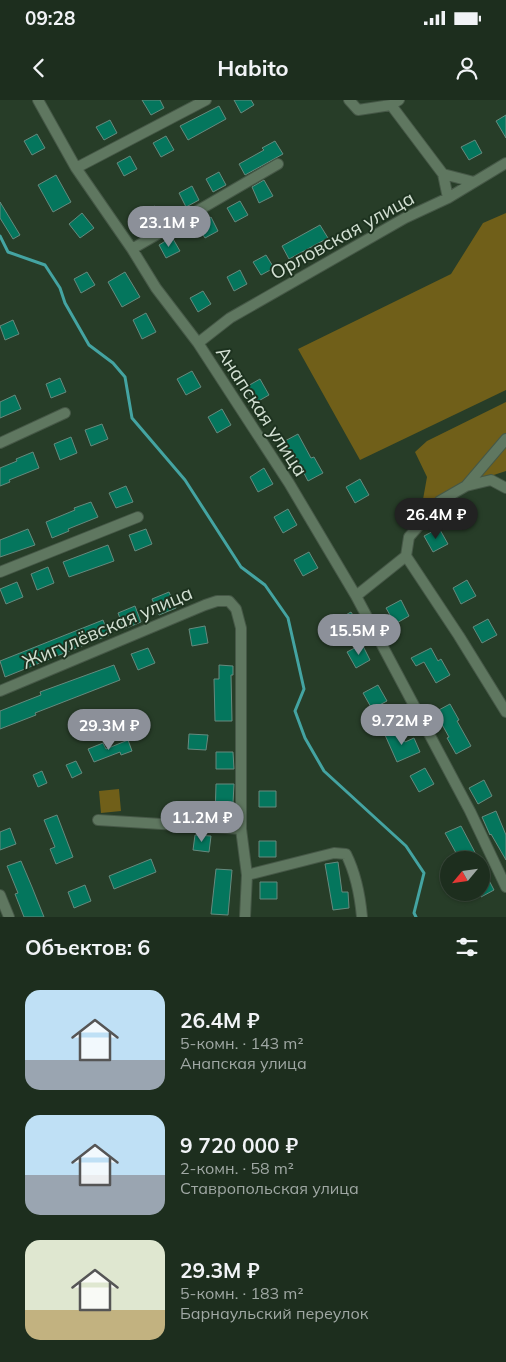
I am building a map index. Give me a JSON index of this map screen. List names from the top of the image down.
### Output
{
  "streets": {
    "street": ["Орловская улица", "Анапская улица", "Жигулёвская улица"]
  },
  "crossings": [
    ["Орловская улица", "Анапская улица"]
  ],
  "north": "bottom left",
  "page": {
    "status": "09:28",
    "header": "Habito",
    "price": [
      "23.1M ₽",
      "26.4M ₽",
      "15.5M ₽",
      "9.72M ₽",
      "29.3M ₽",
      "11.2M ₽"
    ],
    "heading": "Объектов: 6",
    "list": [
      {
        "name": "26.4M ₽",
        "note": "5-комн. · 143 m² · Анапская улица"
      },
      {
        "name": "9 720 000 ₽",
        "note": "2-комн. · 58 m² · Ставропольская улица"
      },
      {
        "name": "29.3M ₽",
        "note": "5-комн. · 183 m² · Барнаульский переулок"
      }
    ]
  }
}
